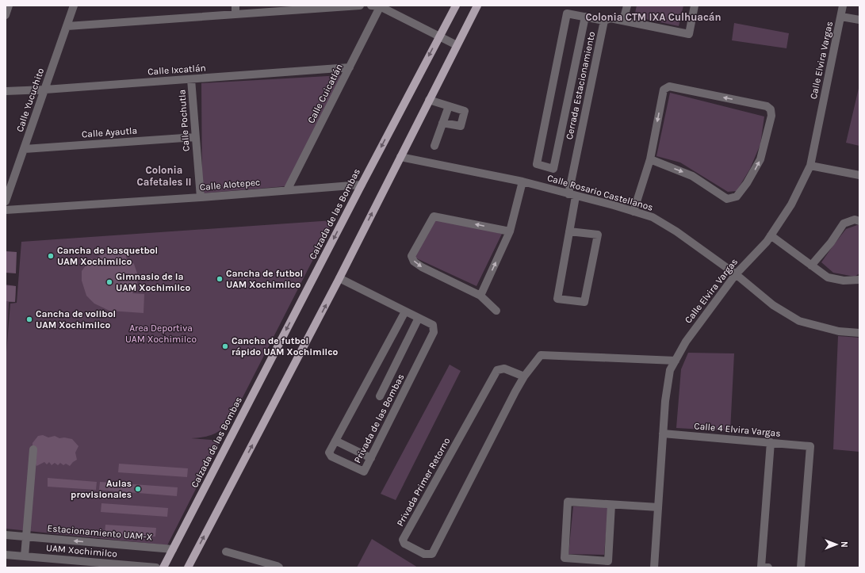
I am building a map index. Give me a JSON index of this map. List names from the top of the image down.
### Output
{
  "streets": {
    "main road": ["Calzada de las Bombas"],
    "street": [
      "Calle Elvira Vargas",
      "Calle Ixcatlán",
      "Cerrada Estacionamiento",
      "Calle Cuicatlán",
      "Calle Yucuchito",
      "Calle Pochutla",
      "Calle Ayautla",
      "Calle Alotepec",
      "Calle Rosario Castellanos",
      "Privada de las Bombas",
      "Calle 4 Elvira Vargas",
      "Privada Primer Retorno",
      "Estacionamiento UAM-X",
      "UAM Xochimilco"
    ]
  },
  "crossings": [
    ["Calle Elvira Vargas", "Calle Rosario Castellanos"],
    ["Calle Elvira Vargas", "Calle 4 Elvira Vargas"],
    ["Calle Elvira Vargas", "Privada Primer Retorno"],
    ["Calle Ixcatlán", "Calle Cuicatlán"],
    ["Calle Ixcatlán", "Calle Yucuchito"],
    ["Calle Ixcatlán", "Calle Pochutla"],
    ["Cerrada Estacionamiento", "Calle Rosario Castellanos"],
    ["Calle Cuicatlán", "Calle Alotepec"],
    ["Calle Yucuchito", "Calle Ayautla"],
    ["Calle Pochutla", "Calle Ayautla"],
    ["Calle Pochutla", "Calle Alotepec"],
    ["Calle Alotepec", "Calzada de las Bombas"],
    ["Calzada de las Bombas", "Estacionamiento UAM-X"]
  ],
  "one_way": ["Estacionamiento UAM-X"],
  "districts": ["Colonia CTM IXA Culhuacán", "Colonia Cafetales II"],
  "parks": ["Area Deportiva UAM Xochimilco"],
  "places": [
    "Cancha de basquetbol UAM Xochimilco",
    "Cancha de futbol UAM Xochimilco",
    "Gimnasio de la UAM Xochimilco",
    "Cancha de volibol UAM Xochimilco",
    "Cancha de futbol rápido UAM Xochimilco",
    "Aulas provisionales"
  ],
  "north": "right"
}
